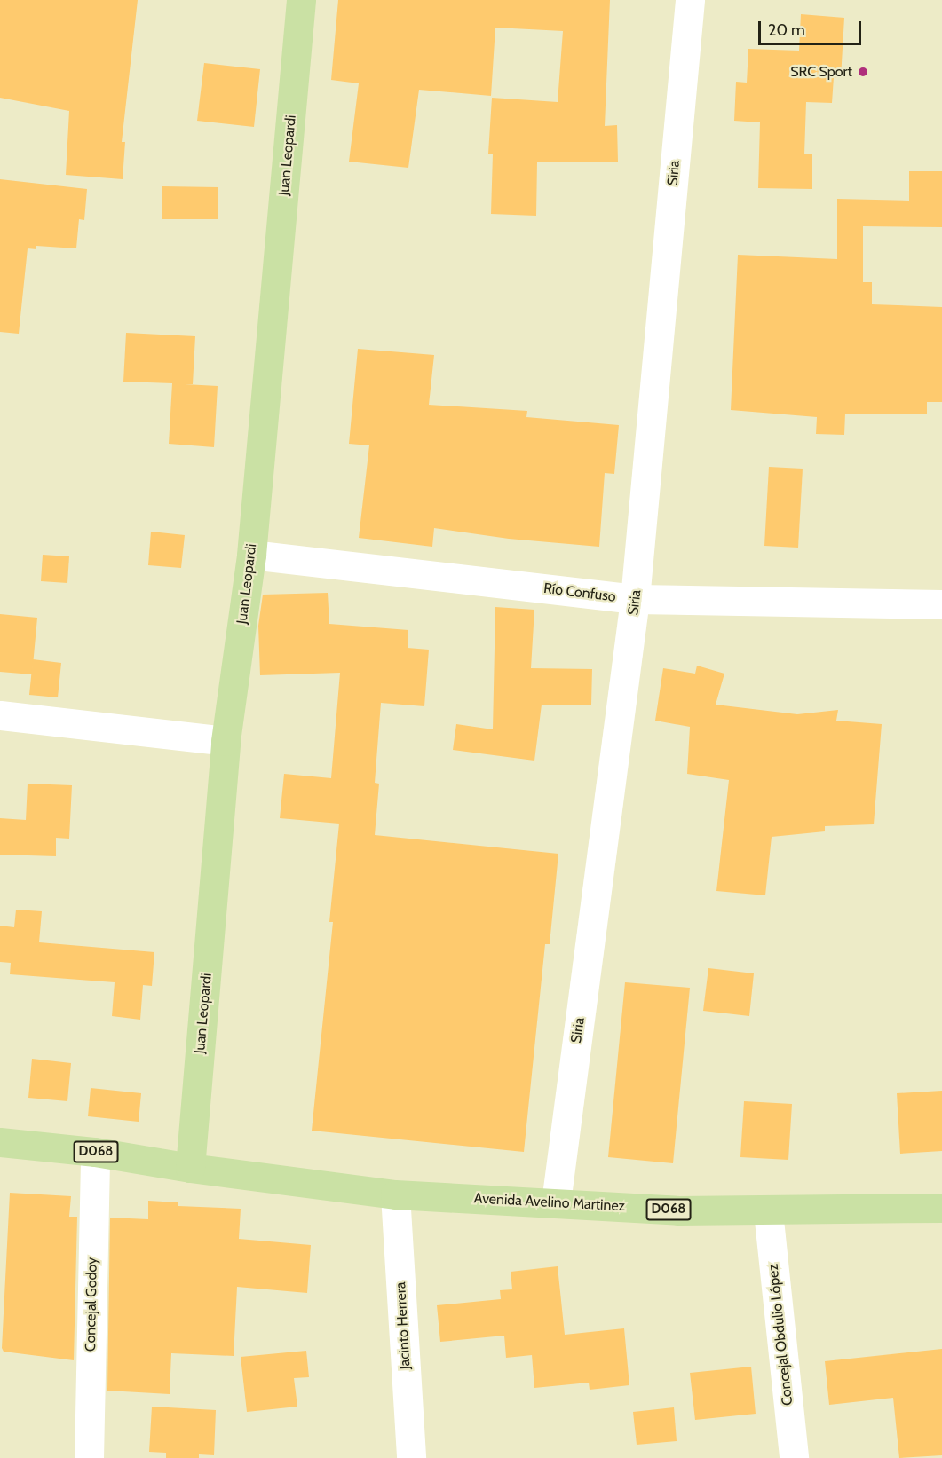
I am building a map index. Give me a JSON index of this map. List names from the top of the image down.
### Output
{
  "streets": {
    "main road": ["Juan Leopardi", "D068", "Avenida Avelino Martinez"],
    "street": [
      "Siria",
      "Río Confuso",
      "Concejal Godoy",
      "Jacinto Herrera",
      "Concejal Obdulio López"
    ]
  },
  "crossings": [
    ["Juan Leopardi", "Río Confuso"],
    ["Juan Leopardi", "D068"],
    ["Juan Leopardi", "Avenida Avelino Martinez"],
    ["Siria", "Río Confuso"],
    ["Siria", "Avenida Avelino Martinez"],
    ["D068", "Avenida Avelino Martinez"],
    ["D068", "Concejal Godoy"],
    ["Avenida Avelino Martinez", "Jacinto Herrera"],
    ["Avenida Avelino Martinez", "Concejal Obdulio López"]
  ],
  "places": ["SRC Sport"],
  "scale_bar": "20 m"
}
